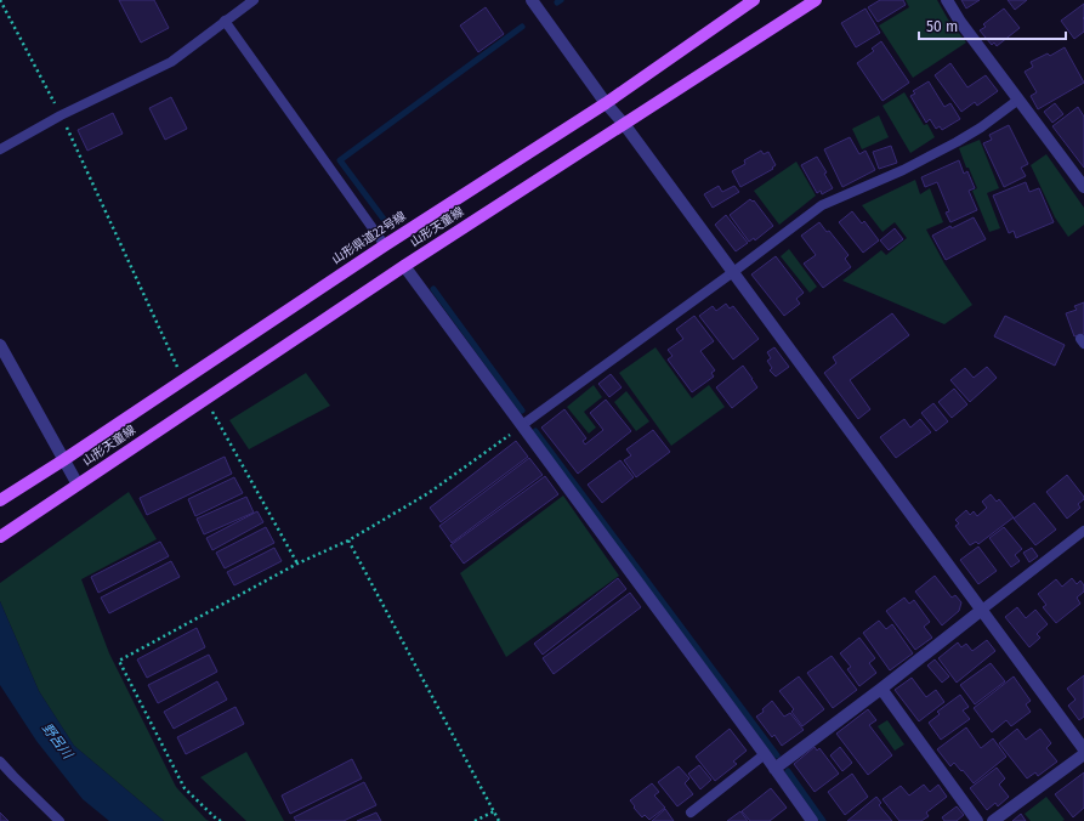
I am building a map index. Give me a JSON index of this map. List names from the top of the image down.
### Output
{
  "streets": {
    "main road": ["山形天童線", "山形県道22号線"]
  },
  "water": ["野呂川"],
  "scale_bar": "50 m"
}
